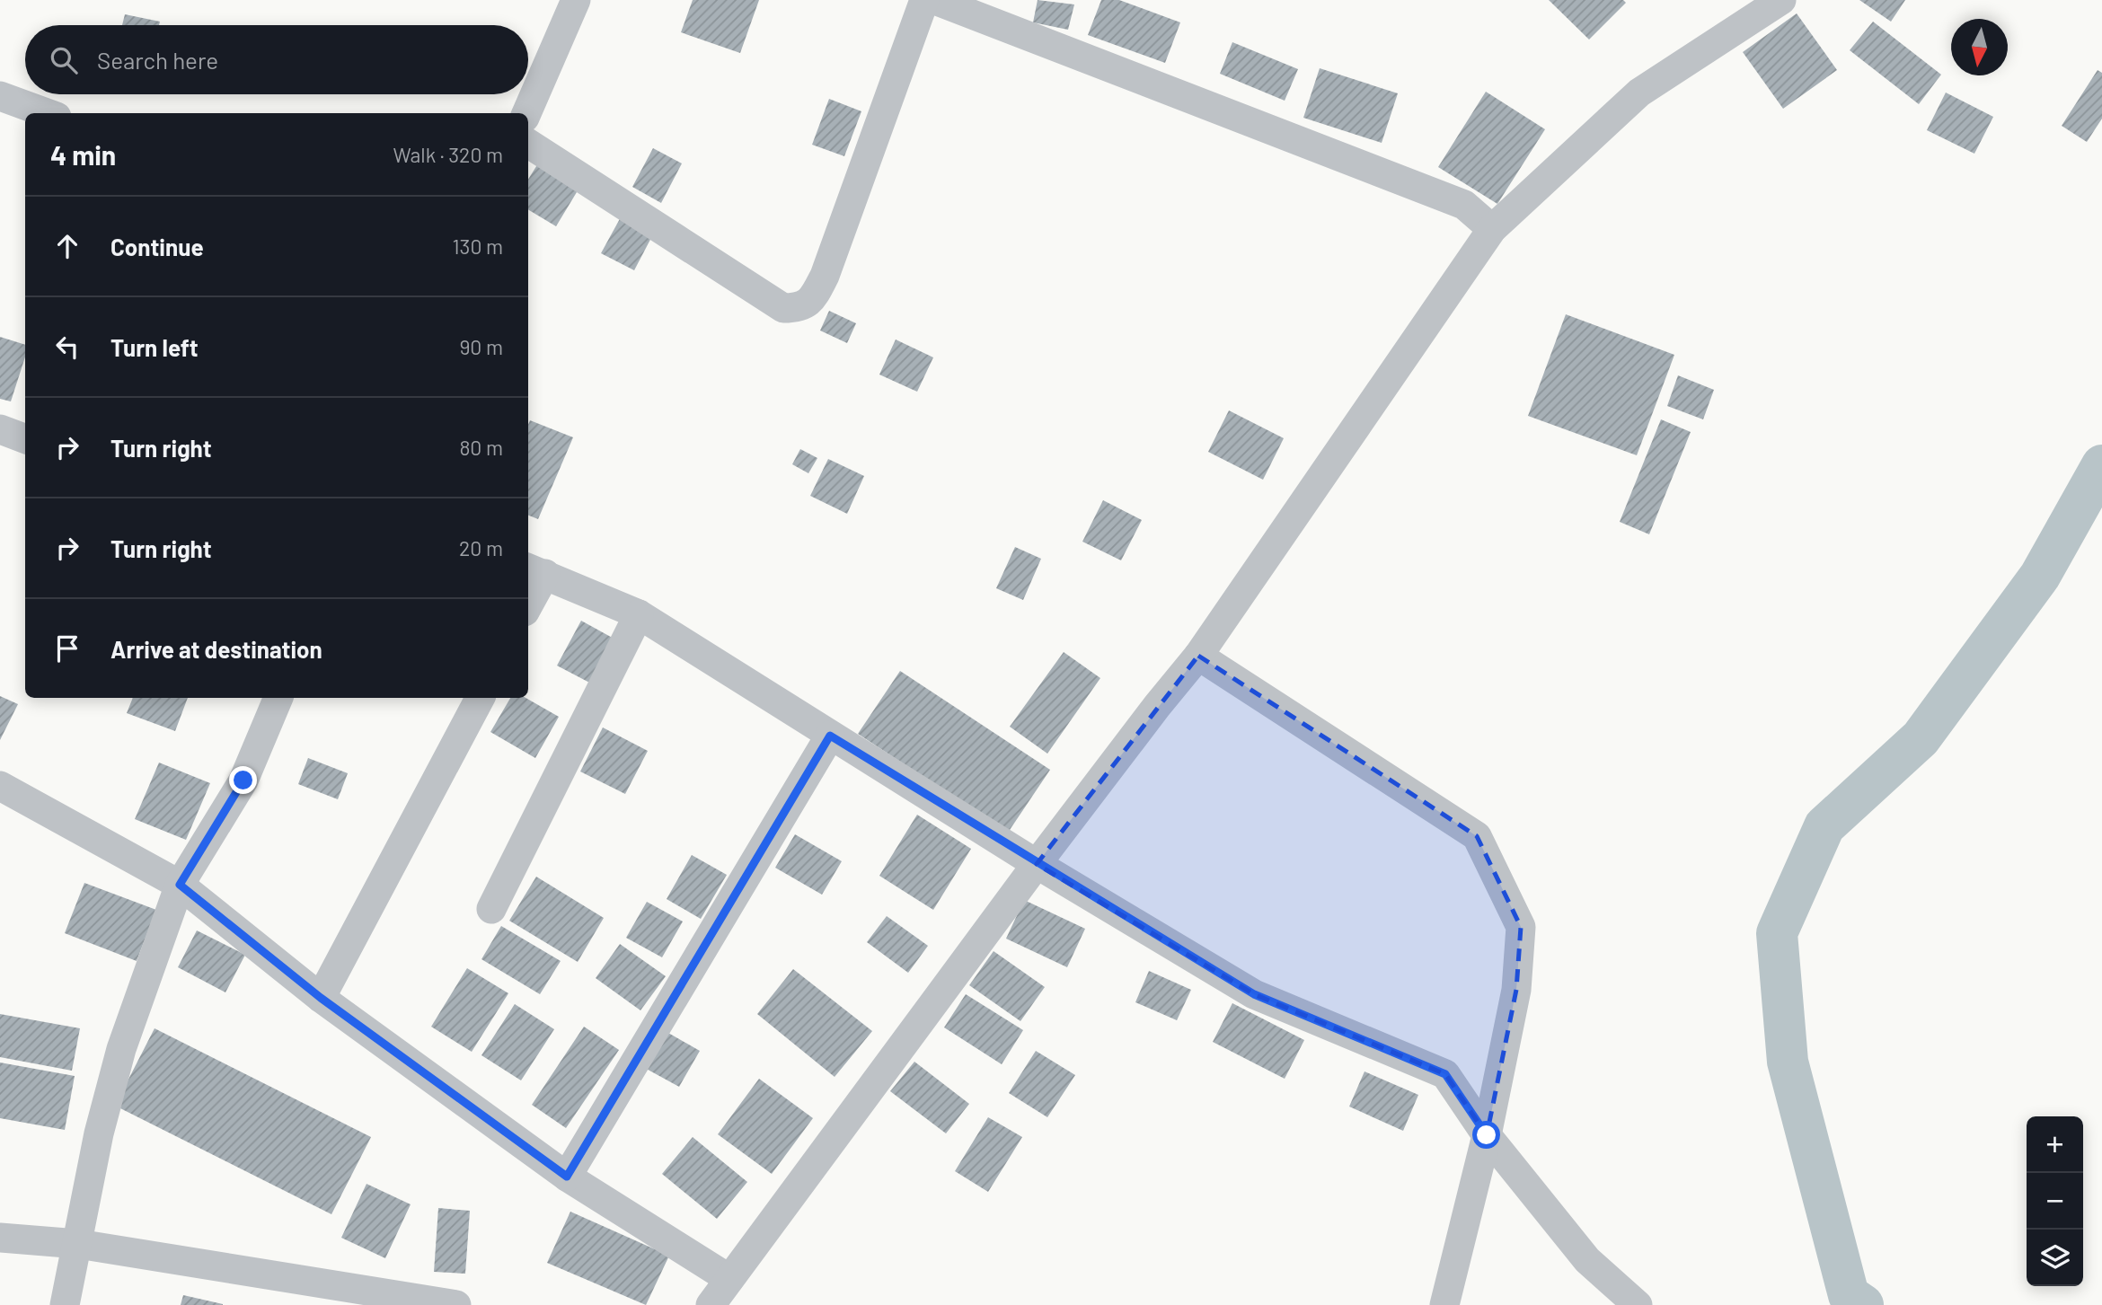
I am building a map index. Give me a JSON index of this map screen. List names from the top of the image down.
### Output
{
  "north": "bottom",
  "page": {
    "search": "Search here",
    "heading": ["4 min", "Walk · 320 m"],
    "list": [
      ["Continue", "130 m"],
      ["Turn left", "90 m"],
      ["Turn right", "80 m"],
      ["Turn right", "20 m"],
      "Arrive at destination"
    ],
    "map_buttons": ["+", "−"]
  }
}
